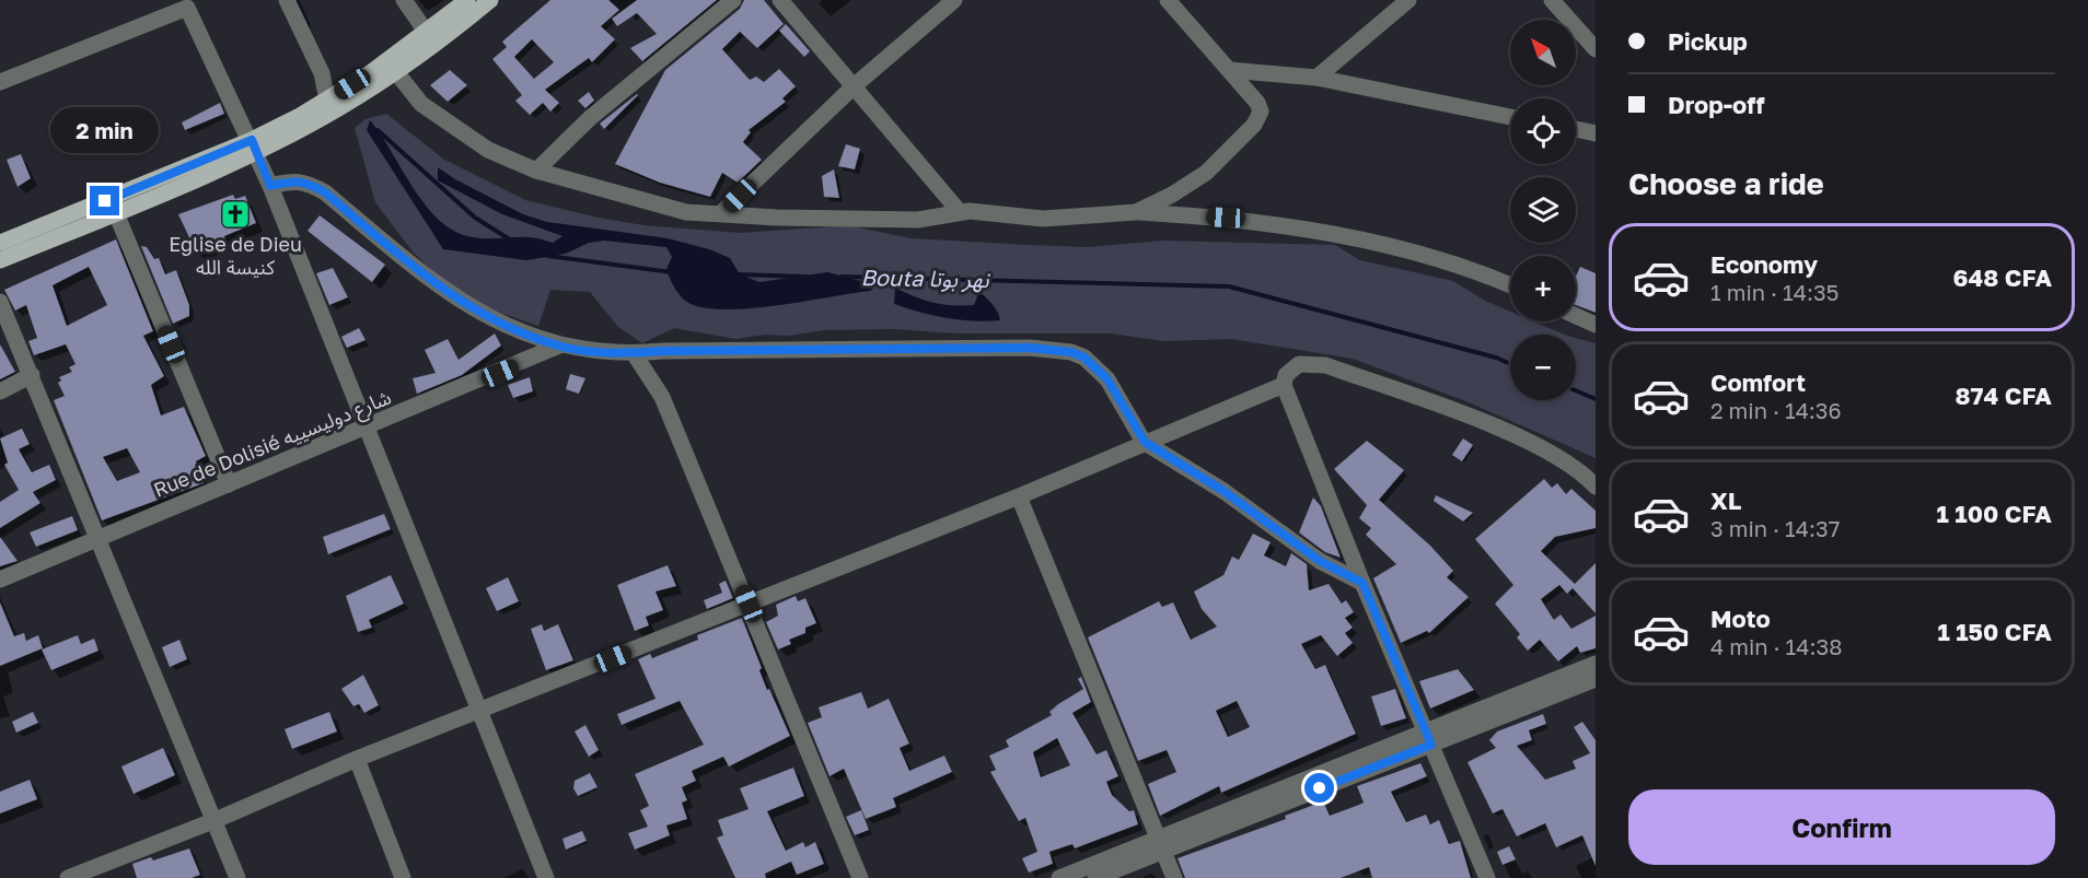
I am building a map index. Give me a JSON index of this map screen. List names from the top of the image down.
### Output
{
  "streets": {
    "street": ["Rue de Dolisié شارع دوليسييه"]
  },
  "water": ["Bouta نهر بوتا"],
  "places": {
    "church": ["Eglise de Dieu كنيسة الله"]
  },
  "north": "top left",
  "page": {
    "banner": ["Pickup", "Drop-off"],
    "map_buttons": ["+", "−"],
    "bubble": "2 min",
    "heading": "Choose a ride",
    "list": [
      {
        "name": "Economy",
        "note": "1 min · 14:35",
        "value": "648 CFA"
      },
      {
        "name": "Comfort",
        "note": "2 min · 14:36",
        "value": "874 CFA"
      },
      {
        "name": "XL",
        "note": "3 min · 14:37",
        "value": "1 100 CFA"
      },
      {
        "name": "Moto",
        "note": "4 min · 14:38",
        "value": "1 150 CFA"
      }
    ],
    "buttons": "Confirm"
  }
}
